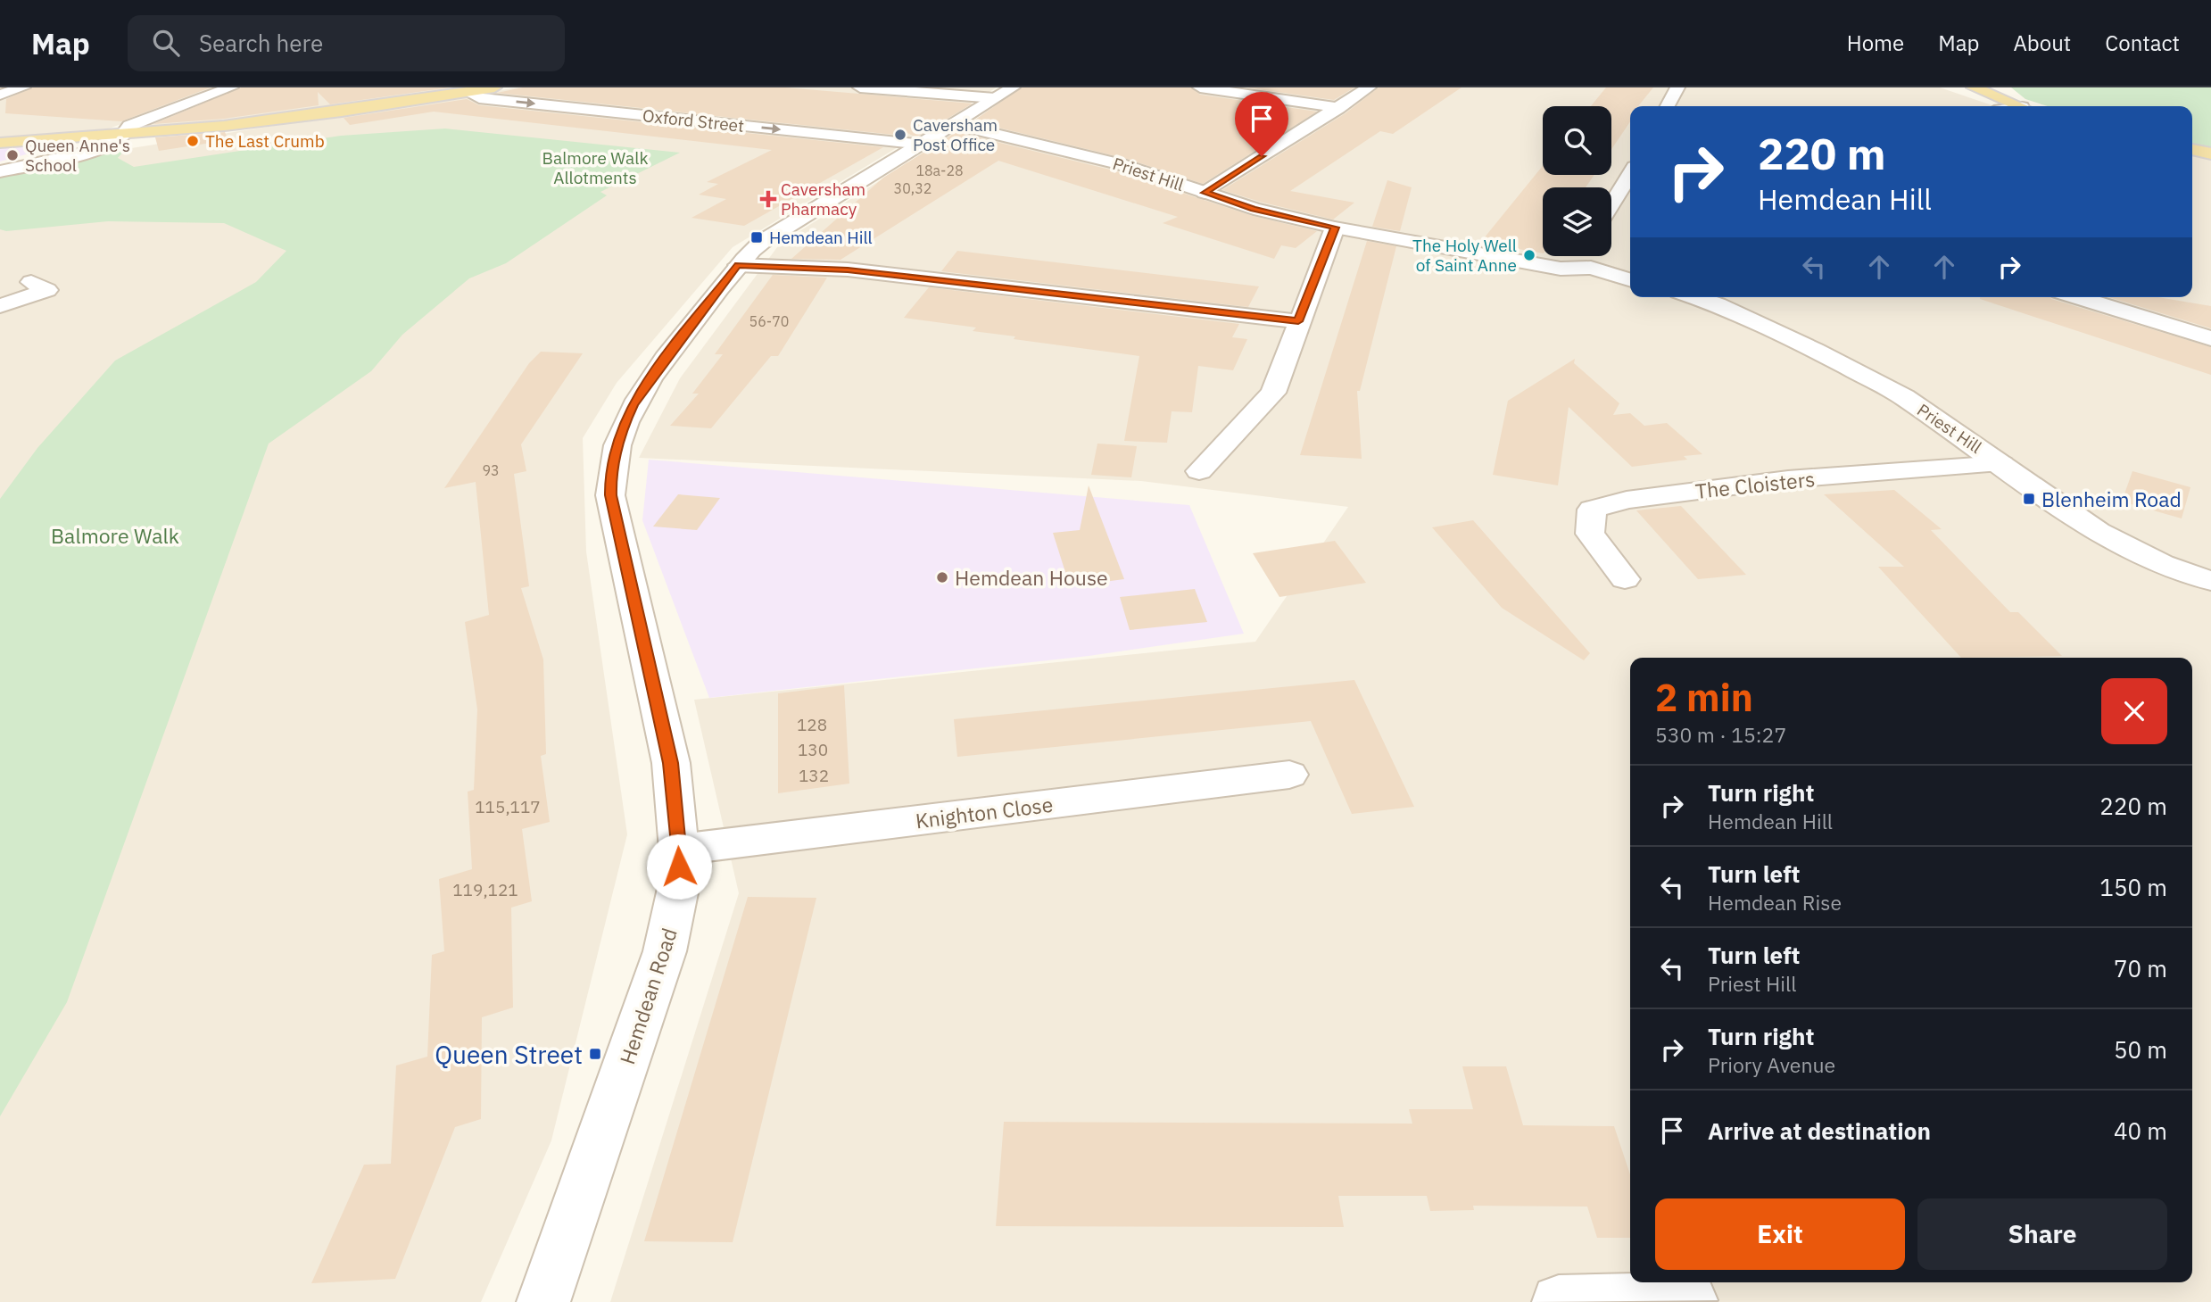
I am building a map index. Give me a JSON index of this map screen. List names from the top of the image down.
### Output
{
  "streets": {
    "street": [
      "Oxford Street",
      "Priest Hill",
      "The Cloisters",
      "Knighton Close",
      "Hemdean Road"
    ]
  },
  "crossings": [
    ["Oxford Street", "Hemdean Road"],
    ["Priest Hill", "The Cloisters"],
    ["Priest Hill", "Hemdean Road"],
    ["Knighton Close", "Hemdean Road"]
  ],
  "parks": ["Balmore Walk Allotments", "Balmore Walk"],
  "places": {
    "other": [
      "Caversham Post Office",
      "The Last Crumb",
      "Queen Anne's School",
      "The Holy Well of Saint Anne",
      "Hemdean House"
    ],
    "health": ["Caversham Pharmacy"],
    "transit": ["Hemdean Hill", "Blenheim Road", "Queen Street"]
  },
  "house_numbers": [
    "18a-28",
    "30,32",
    "56-70",
    "93",
    "128",
    "130",
    "132",
    "115,117",
    "119,121"
  ],
  "page": {
    "header": "Map",
    "search": "Search here",
    "nav": [
      "Home",
      "Map",
      "About",
      "Contact"
    ],
    "turn": ["220 m", "Hemdean Hill"],
    "heading": ["2 min", "530 m · 15:27"],
    "list": [
      {
        "name": "Turn right",
        "note": "Hemdean Hill",
        "value": "220 m"
      },
      {
        "name": "Turn left",
        "note": "Hemdean Rise",
        "value": "150 m"
      },
      {
        "name": "Turn left",
        "note": "Priest Hill",
        "value": "70 m"
      },
      {
        "name": "Turn right",
        "note": "Priory Avenue",
        "value": "50 m"
      },
      {
        "name": "Arrive at destination",
        "value": "40 m"
      }
    ],
    "buttons": ["Exit", "Share"]
  }
}
